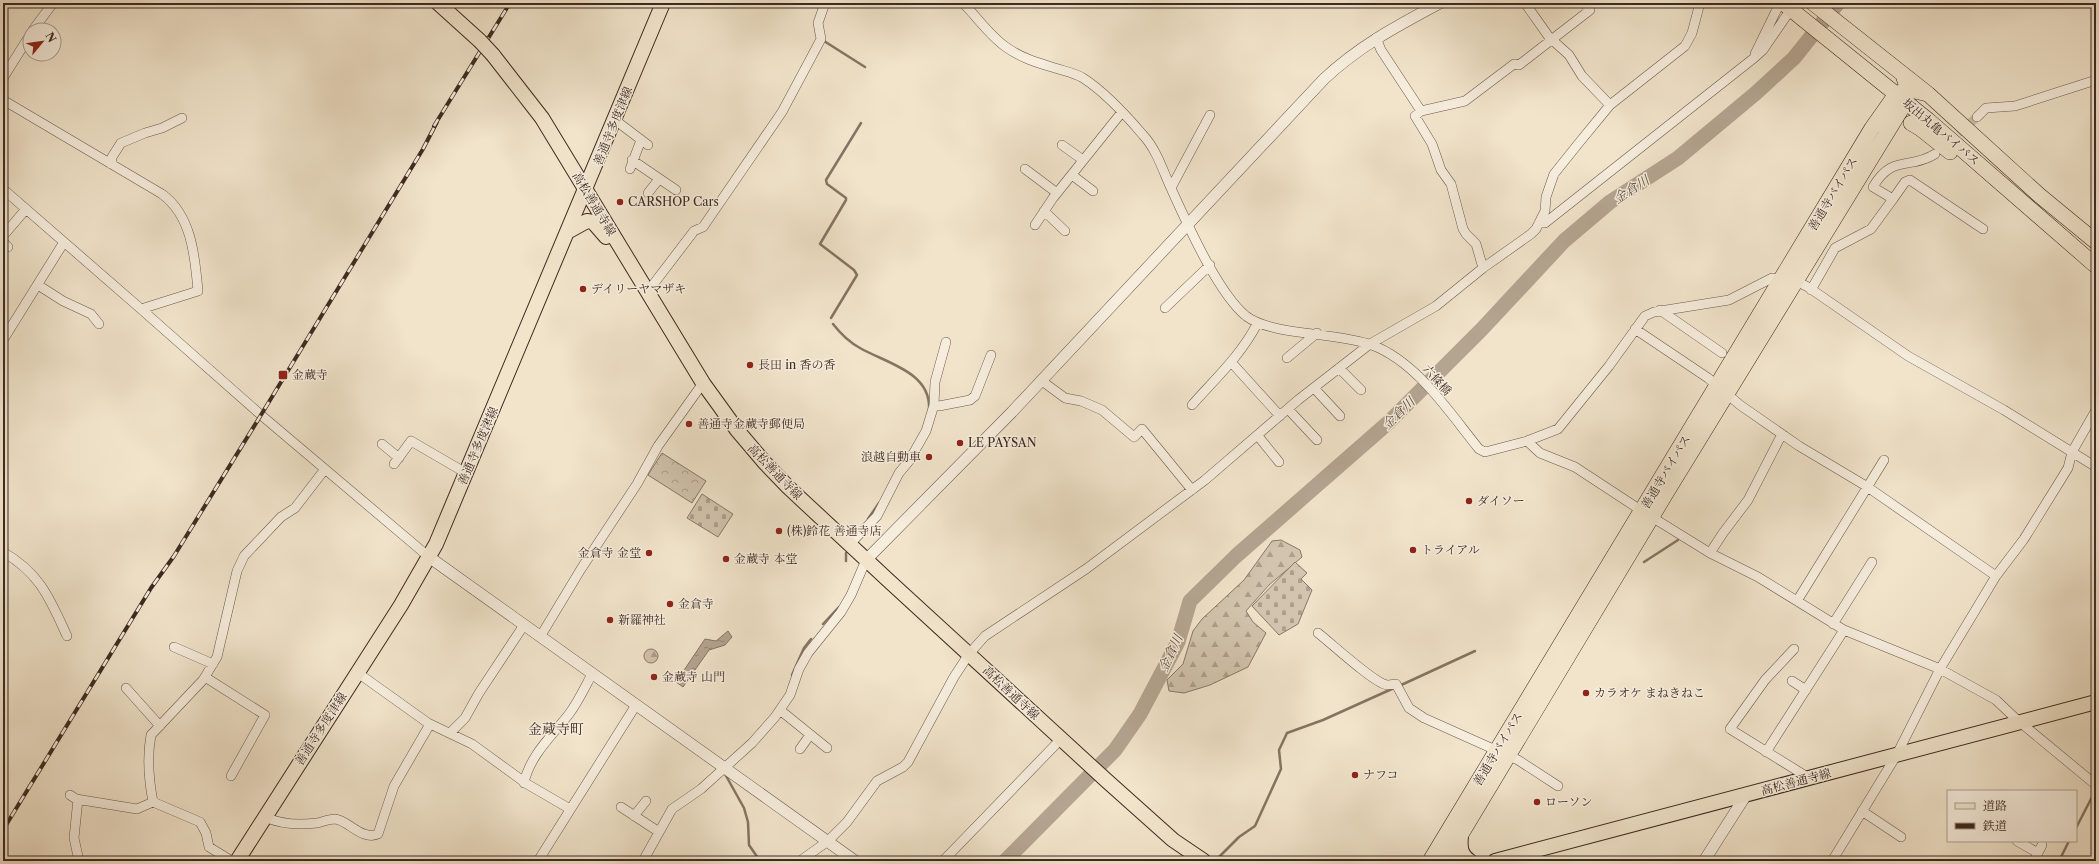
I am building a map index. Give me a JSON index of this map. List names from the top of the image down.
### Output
{
  "streets": {
    "highway": ["坂出丸亀バイパス", "善通寺バイパス"],
    "main road": ["善通寺多度津線", "高松善通寺線"],
    "street": ["六條橋"]
  },
  "crossings": [
    ["善通寺多度津線", "高松善通寺線"],
    ["坂出丸亀バイパス", "善通寺バイパス"]
  ],
  "districts": ["金蔵寺町"],
  "water": ["金倉川"],
  "places": {
    "other": [
      "CARSHOP Cars",
      "デイリーヤマザキ",
      "長田 in 香の香",
      "善通寺金蔵寺郵便局",
      "LE PAYSAN",
      "浪越自動車",
      "ダイソー",
      "(株)鈴花 善通寺店",
      "トライアル",
      "金倉寺 金堂",
      "金蔵寺 本堂",
      "金倉寺",
      "新羅神社",
      "金蔵寺 山門",
      "カラオケ まねきねこ",
      "ナフコ",
      "ローソン"
    ],
    "transit": ["金蔵寺"]
  },
  "legend": ["道路", "鉄道"],
  "north": "top right"
}
